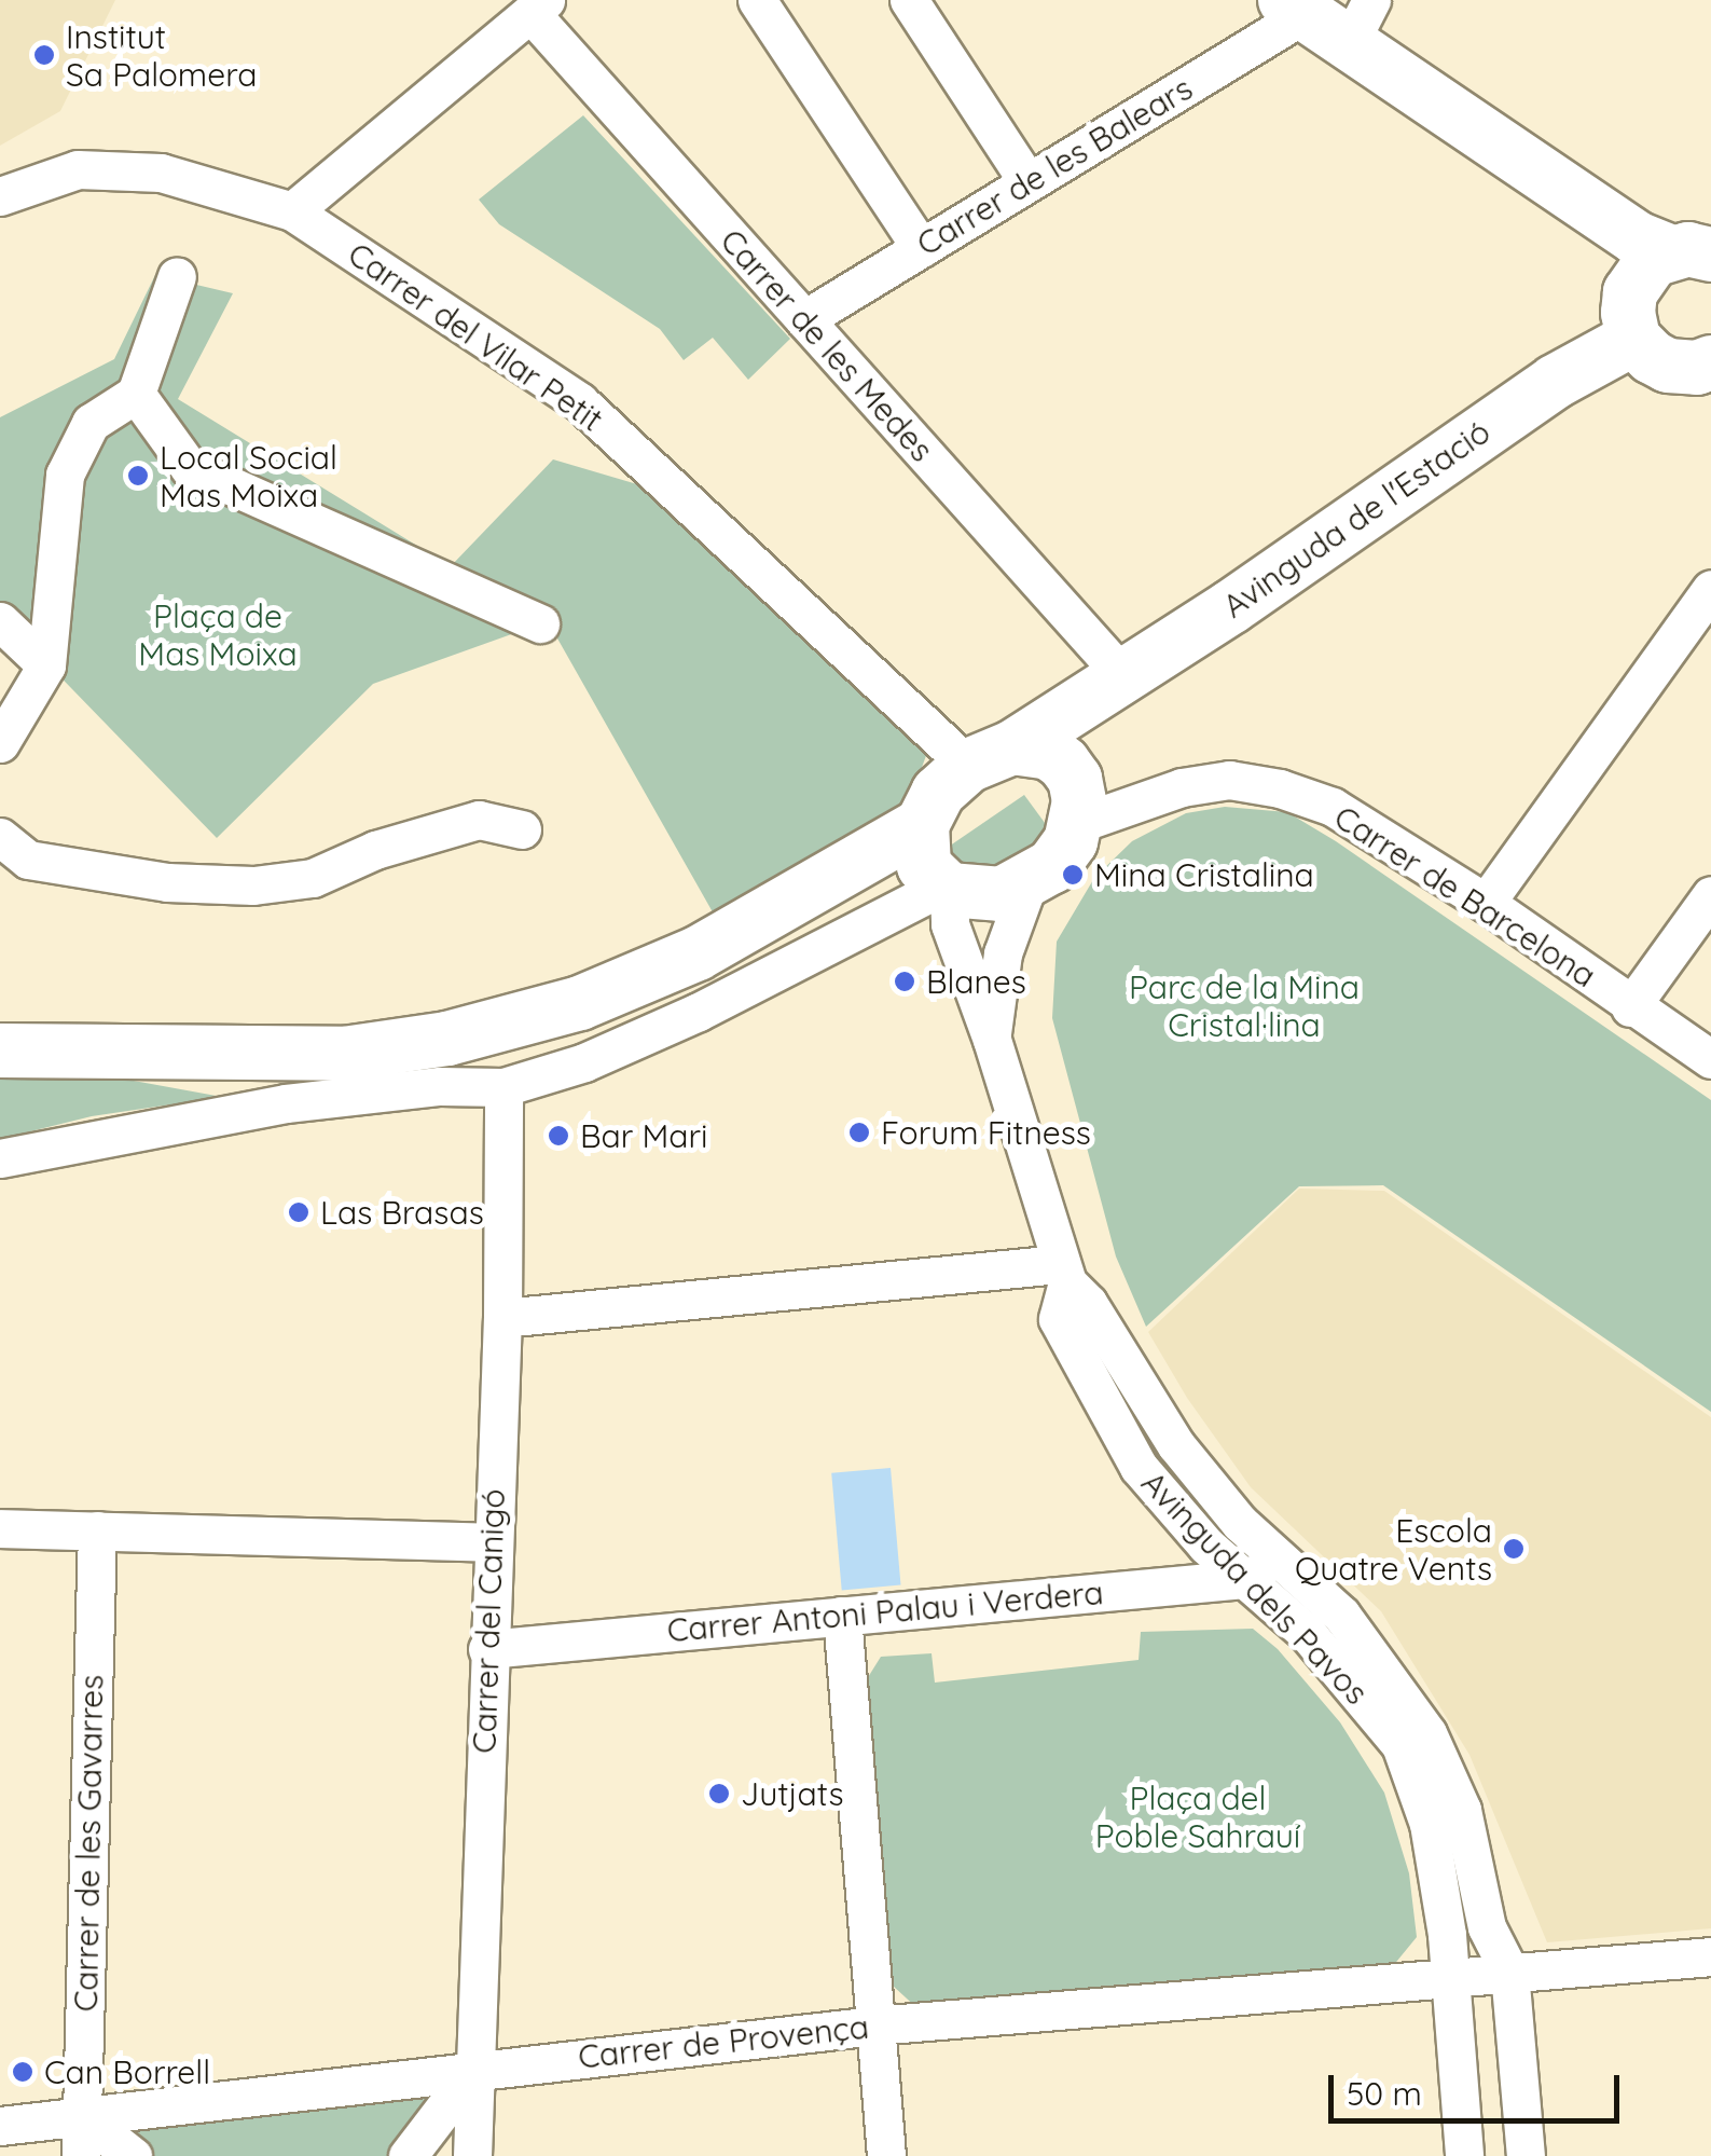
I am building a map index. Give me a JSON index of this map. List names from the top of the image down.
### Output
{
  "streets": {
    "street": [
      "Carrer de les Balears",
      "Carrer del Vilar Petit",
      "Carrer de les Medes",
      "Avinguda de l'Estació",
      "Carrer de Barcelona",
      "Avinguda dels Pavos",
      "Carrer Antoni Palau i Verdera",
      "Carrer del Canigó",
      "Carrer de les Gavarres",
      "Carrer de Provença"
    ]
  },
  "crossings": [
    ["Carrer de les Balears", "Carrer de les Medes"],
    ["Carrer del Vilar Petit", "Avinguda de l'Estació"],
    ["Carrer del Vilar Petit", "Carrer de Barcelona"],
    ["Carrer del Vilar Petit", "Avinguda dels Pavos"],
    ["Carrer de les Medes", "Avinguda de l'Estació"],
    ["Avinguda de l'Estació", "Carrer de Barcelona"],
    ["Avinguda de l'Estació", "Avinguda dels Pavos"],
    ["Carrer de Barcelona", "Avinguda dels Pavos"],
    ["Avinguda dels Pavos", "Carrer Antoni Palau i Verdera"],
    ["Avinguda dels Pavos", "Carrer de Provença"],
    ["Carrer Antoni Palau i Verdera", "Carrer del Canigó"],
    ["Carrer del Canigó", "Carrer de Provença"],
    ["Carrer de les Gavarres", "Carrer de Provença"]
  ],
  "parks": ["Plaça de Mas Moixa", "Parc de la Mina Cristal·lina", "Plaça del Poble Sahrauí"],
  "places": [
    "Institut Sa Palomera",
    "Local Social Mas Moixa",
    "Mina Cristalina",
    "Blanes",
    "Forum Fitness",
    "Bar Mari",
    "Las Brasas",
    "Escola Quatre Vents",
    "Jutjats",
    "Can Borrell"
  ],
  "scale_bar": "50 m"
}
